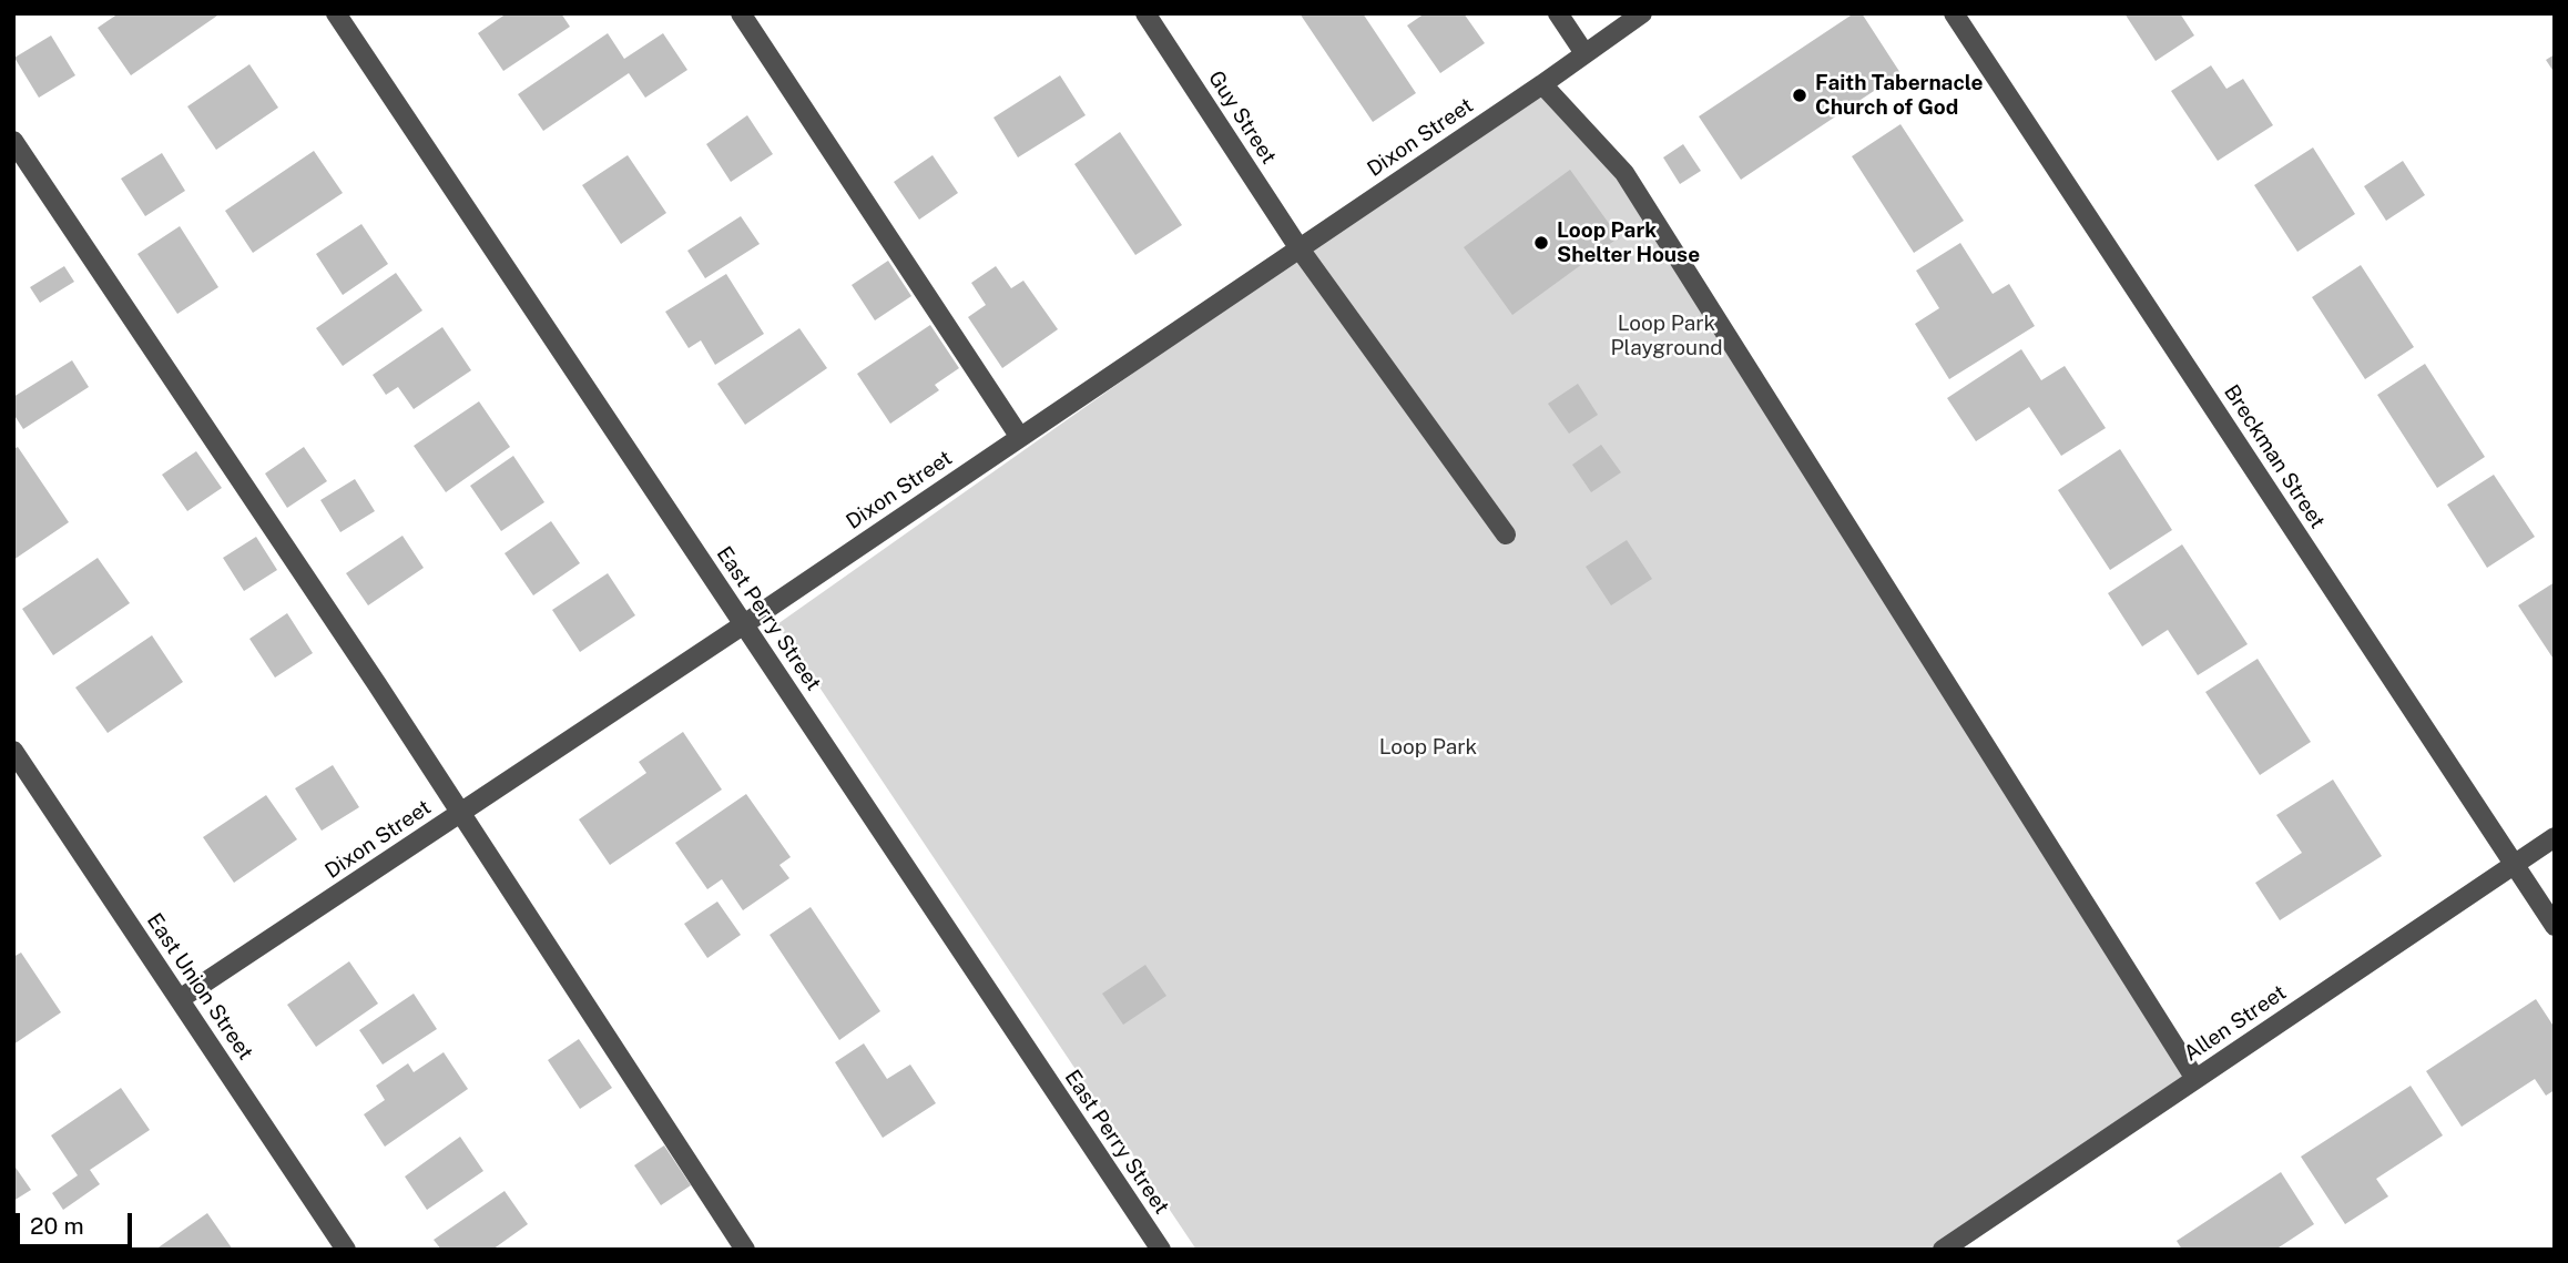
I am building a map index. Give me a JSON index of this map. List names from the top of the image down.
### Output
{
  "streets": {
    "street": [
      "Guy Street",
      "Dixon Street",
      "Breckman Street",
      "East Perry Street",
      "East Union Street",
      "Allen Street"
    ]
  },
  "crossings": [
    ["Guy Street", "Dixon Street"],
    ["Dixon Street", "East Perry Street"],
    ["Dixon Street", "East Union Street"],
    ["Breckman Street", "Allen Street"]
  ],
  "parks": ["Loop Park Playground", "Loop Park"],
  "places": ["Faith Tabernacle Church of God", "Loop Park Shelter House"],
  "scale_bar": "20 m"
}
